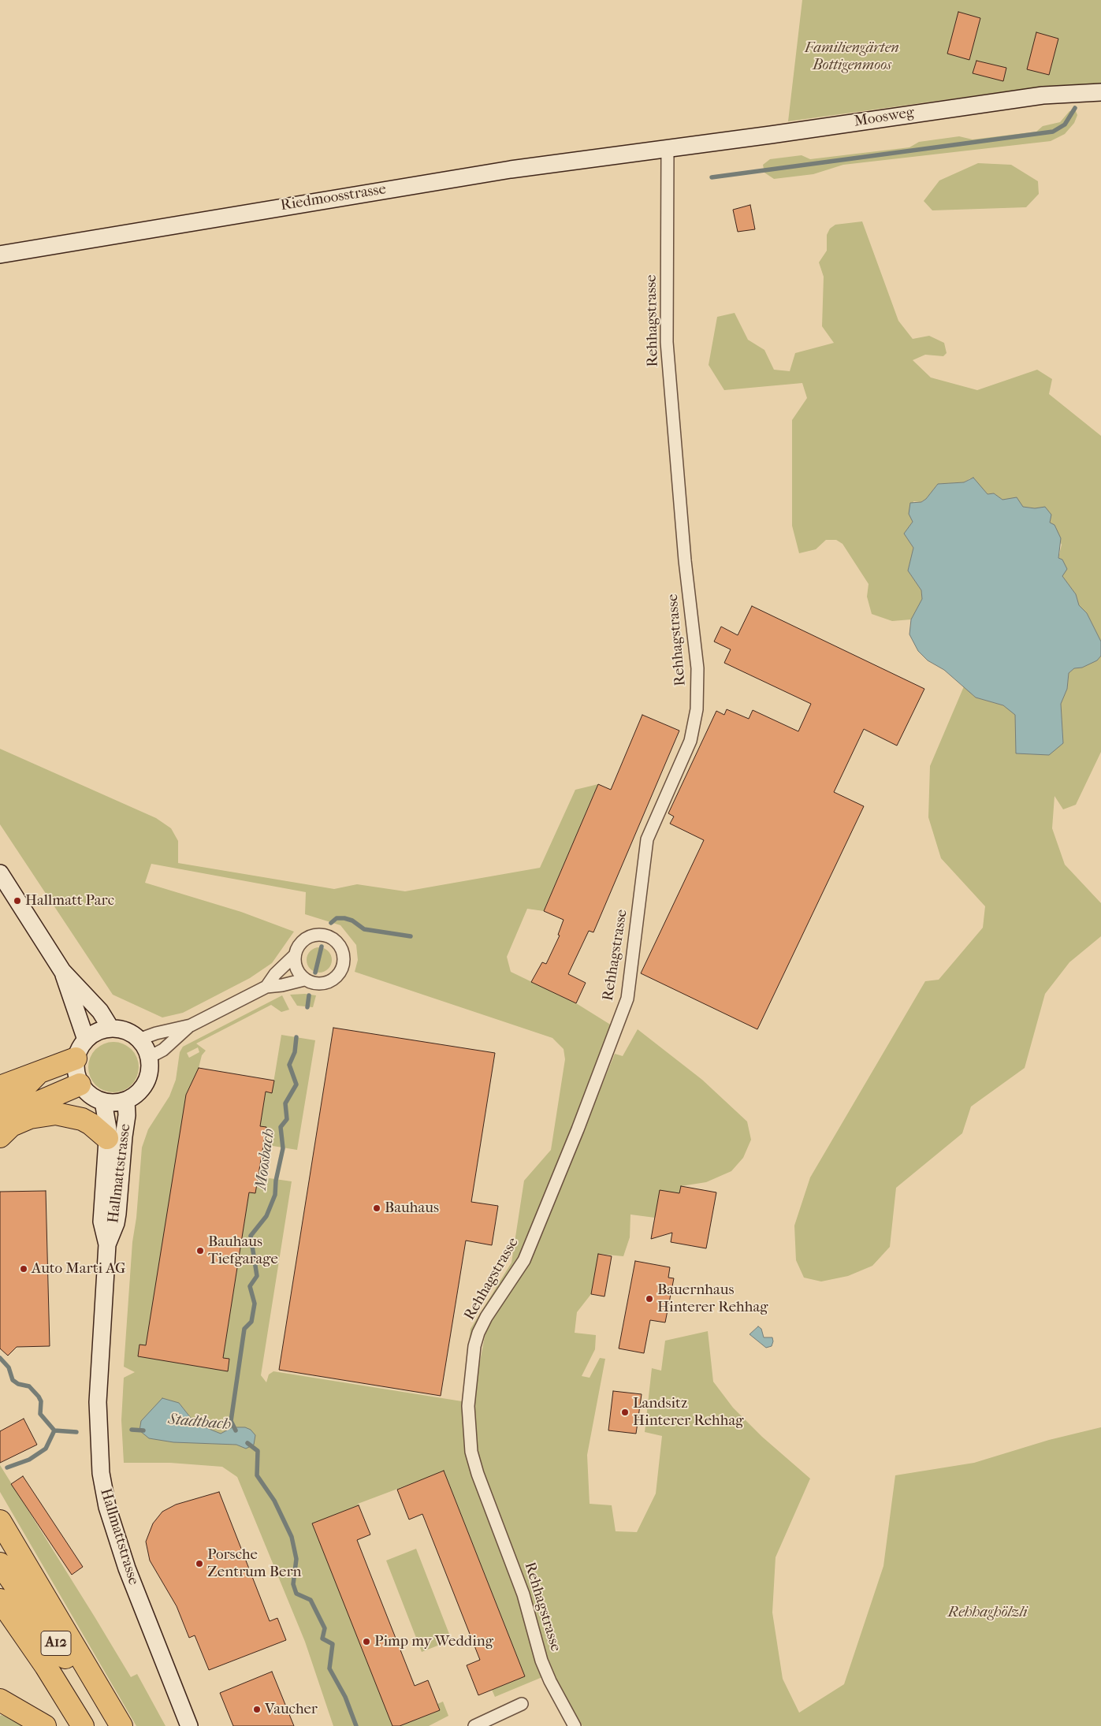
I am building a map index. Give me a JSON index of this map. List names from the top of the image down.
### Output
{
  "streets": {
    "highway": ["A12"],
    "main road": ["Moosweg", "Riedmoosstrasse", "Hallmattstrasse"],
    "street": ["Rehhagstrasse"]
  },
  "crossings": [
    ["Moosweg", "Riedmoosstrasse"],
    ["Moosweg", "Rehhagstrasse"],
    ["Riedmoosstrasse", "Rehhagstrasse"]
  ],
  "water": ["Moosbach", "Stadtbach"],
  "parks": ["Familiengärten Bottigenmoos", "Rehhaghölzli"],
  "places": [
    "Hallmatt Parc",
    "Bauhaus",
    "Bauhaus Tiefgarage",
    "Auto Marti AG",
    "Bauernhaus Hinterer Rehhag",
    "Landsitz Hinterer Rehhag",
    "Porsche Zentrum Bern",
    "Pimp my Wedding",
    "Vaucher"
  ]
}
